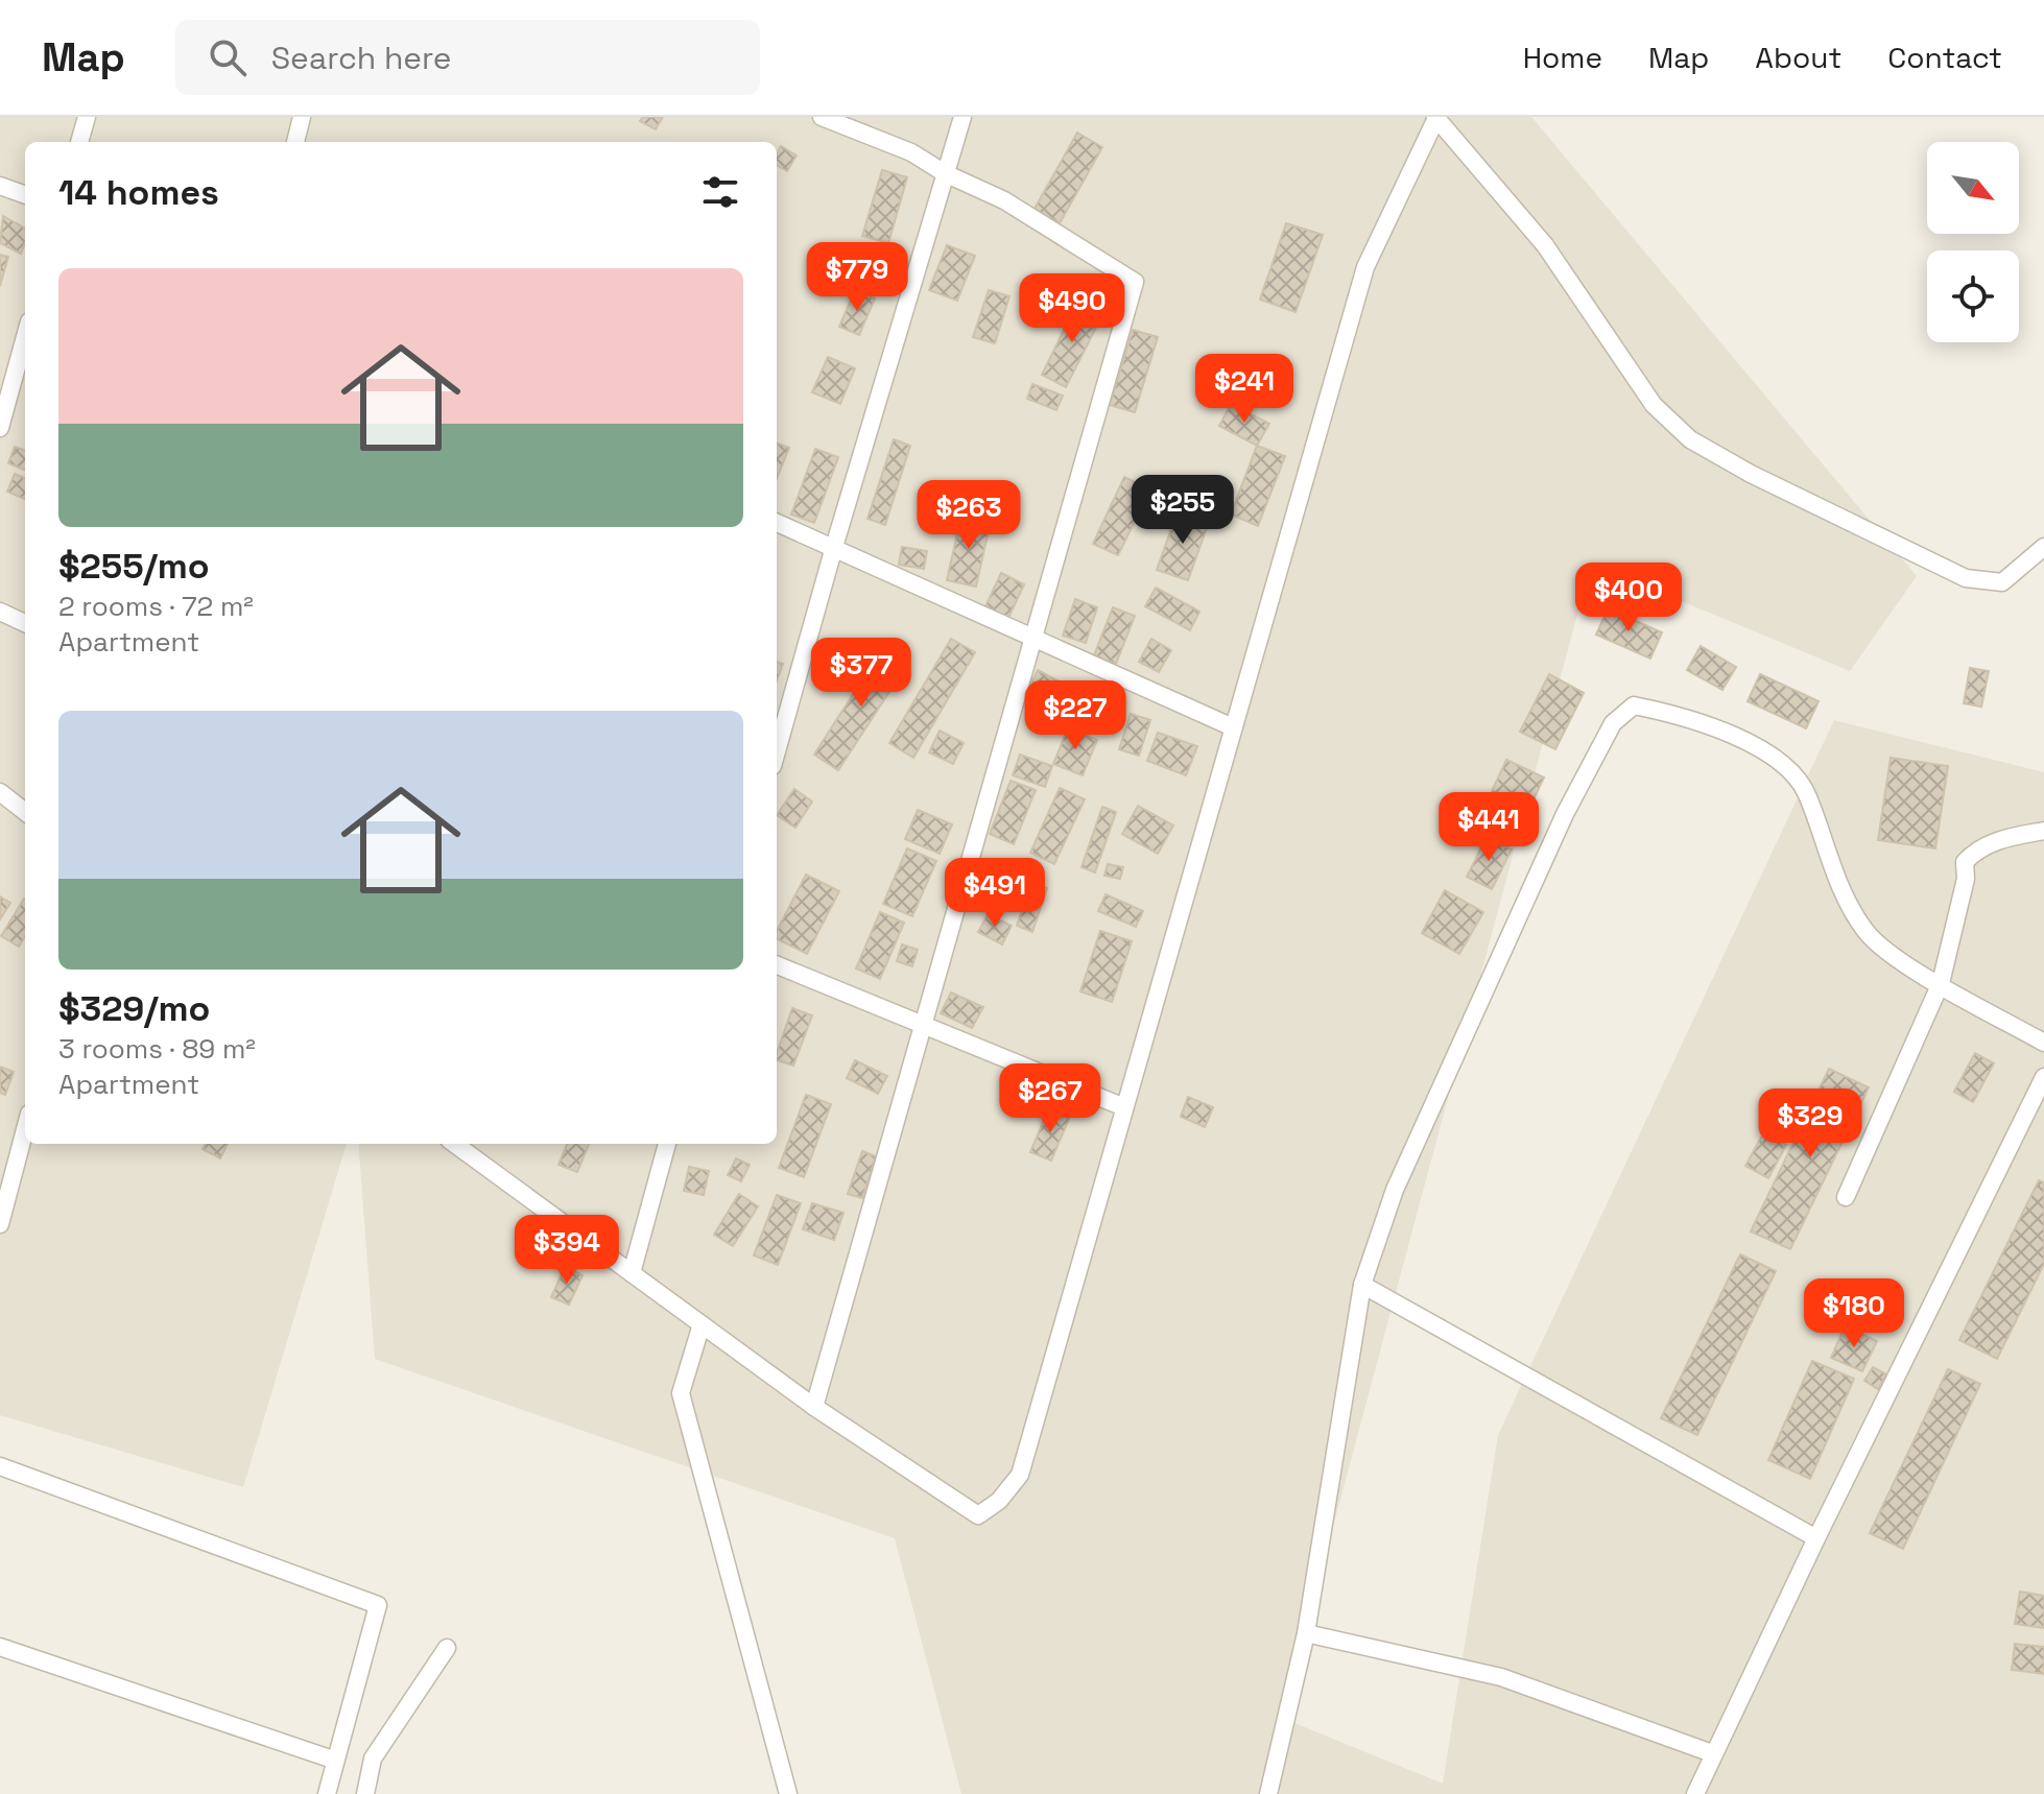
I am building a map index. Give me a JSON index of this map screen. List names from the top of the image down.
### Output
{
  "north": "bottom right",
  "page": {
    "header": "Map",
    "search": "Search here",
    "nav": [
      "Home",
      "Map",
      "About",
      "Contact"
    ],
    "heading": "14 homes",
    "price": [
      "$779",
      "$490",
      "$241",
      "$255",
      "$263",
      "$400",
      "$377",
      "$227",
      "$441",
      "$491",
      "$267",
      "$329",
      "$394",
      "$180"
    ],
    "list": [
      {
        "name": "$255/mo",
        "note": "2 rooms · 72 m² · Apartment"
      },
      {
        "name": "$329/mo",
        "note": "3 rooms · 89 m² · Apartment"
      }
    ]
  }
}
